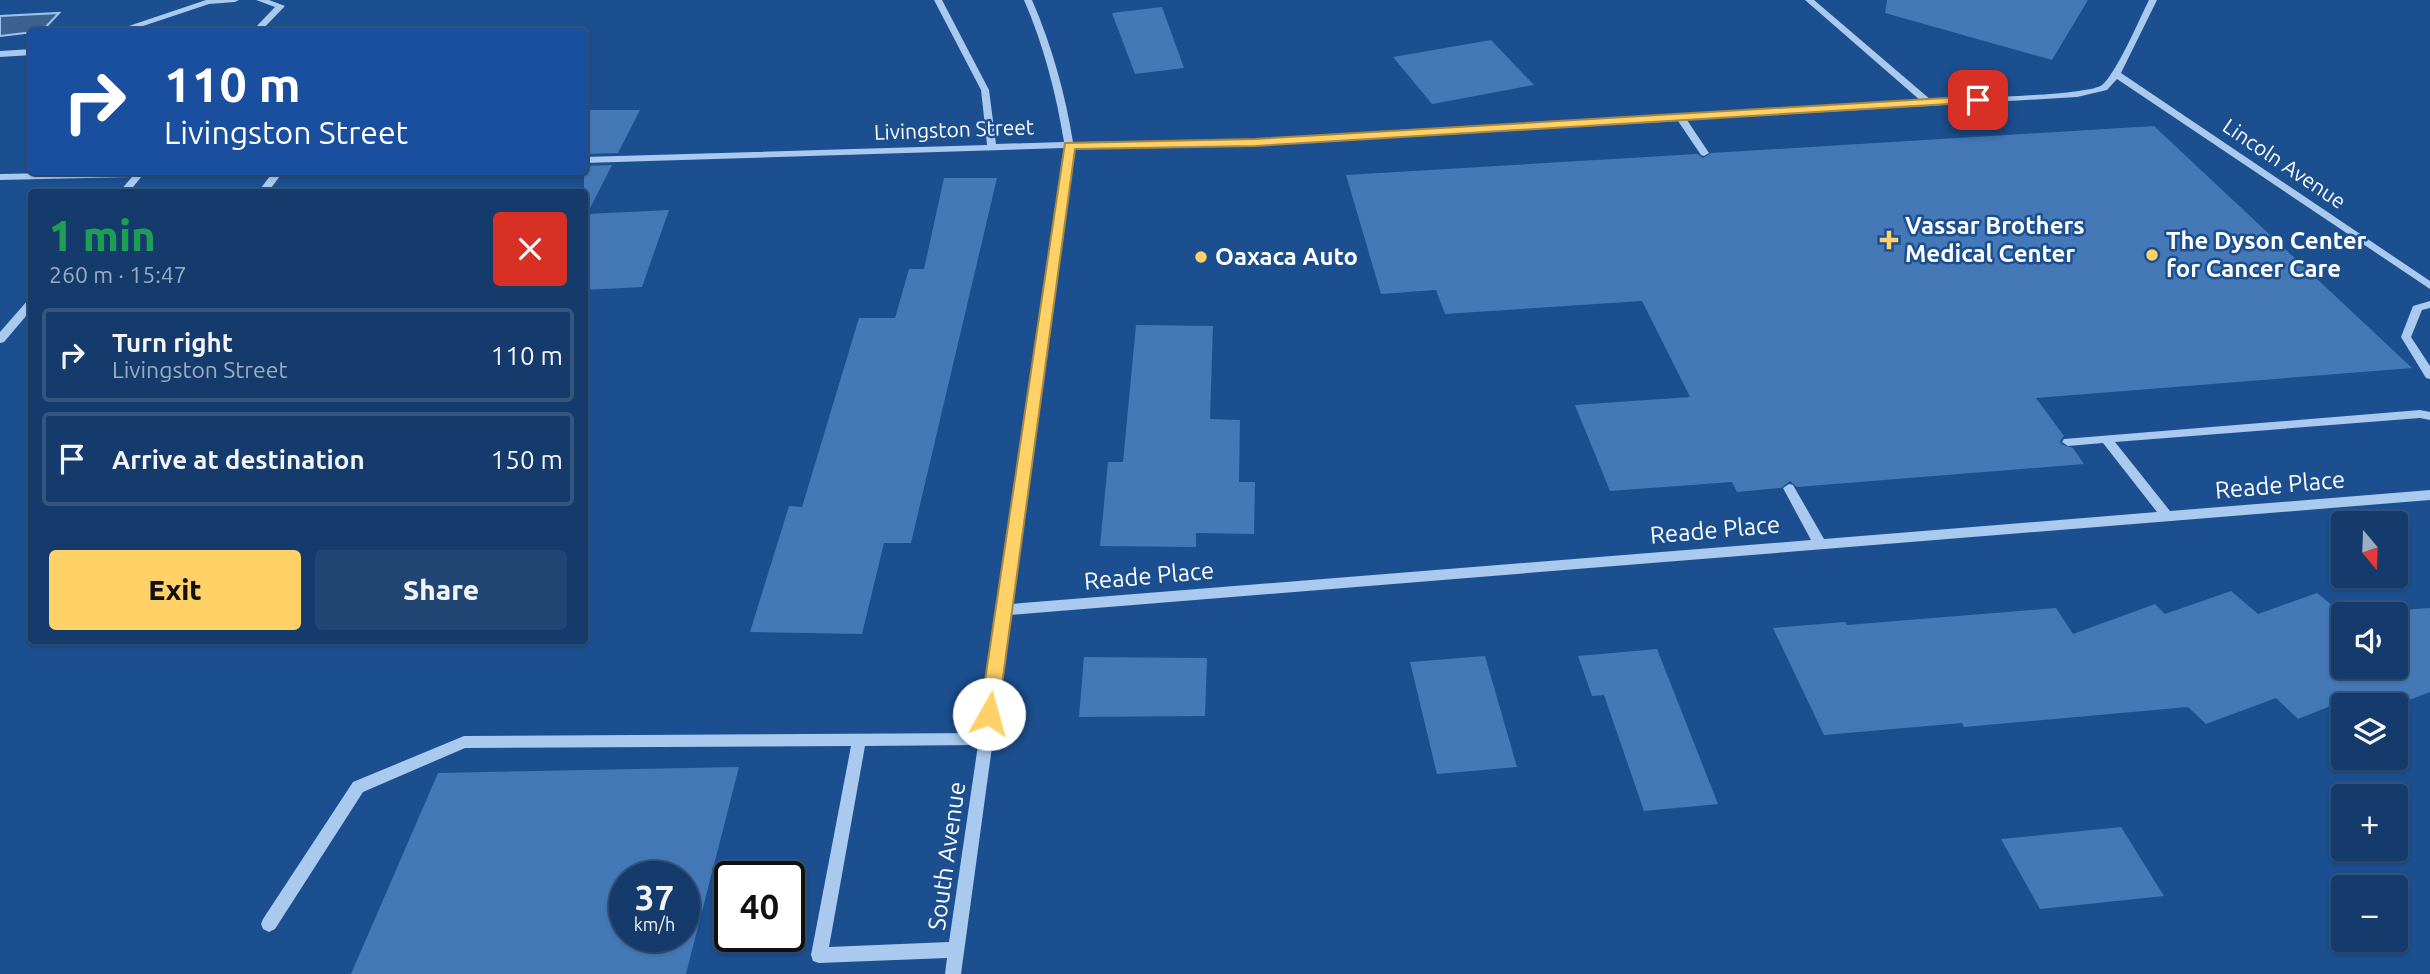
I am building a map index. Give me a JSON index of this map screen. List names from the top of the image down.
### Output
{
  "streets": {
    "street": [
      "Livingston Street",
      "Lincoln Avenue",
      "Reade Place",
      "South Avenue"
    ]
  },
  "crossings": [
    ["Livingston Street", "Lincoln Avenue"],
    ["Livingston Street", "South Avenue"],
    ["Reade Place", "South Avenue"]
  ],
  "places": {
    "health": ["Vassar Brothers Medical Center"],
    "other": ["The Dyson Center for Cancer Care", "Oaxaca Auto"]
  },
  "north": "bottom",
  "page": {
    "turn": ["110 m", "Livingston Street"],
    "heading": ["1 min", "260 m · 15:47"],
    "list": [
      {
        "name": "Turn right",
        "note": "Livingston Street",
        "value": "110 m"
      },
      {
        "name": "Arrive at destination",
        "value": "150 m"
      }
    ],
    "map_buttons": ["+", "−"],
    "buttons": ["Exit", "Share"],
    "speed": "37 km/h",
    "limit": "40"
  }
}
